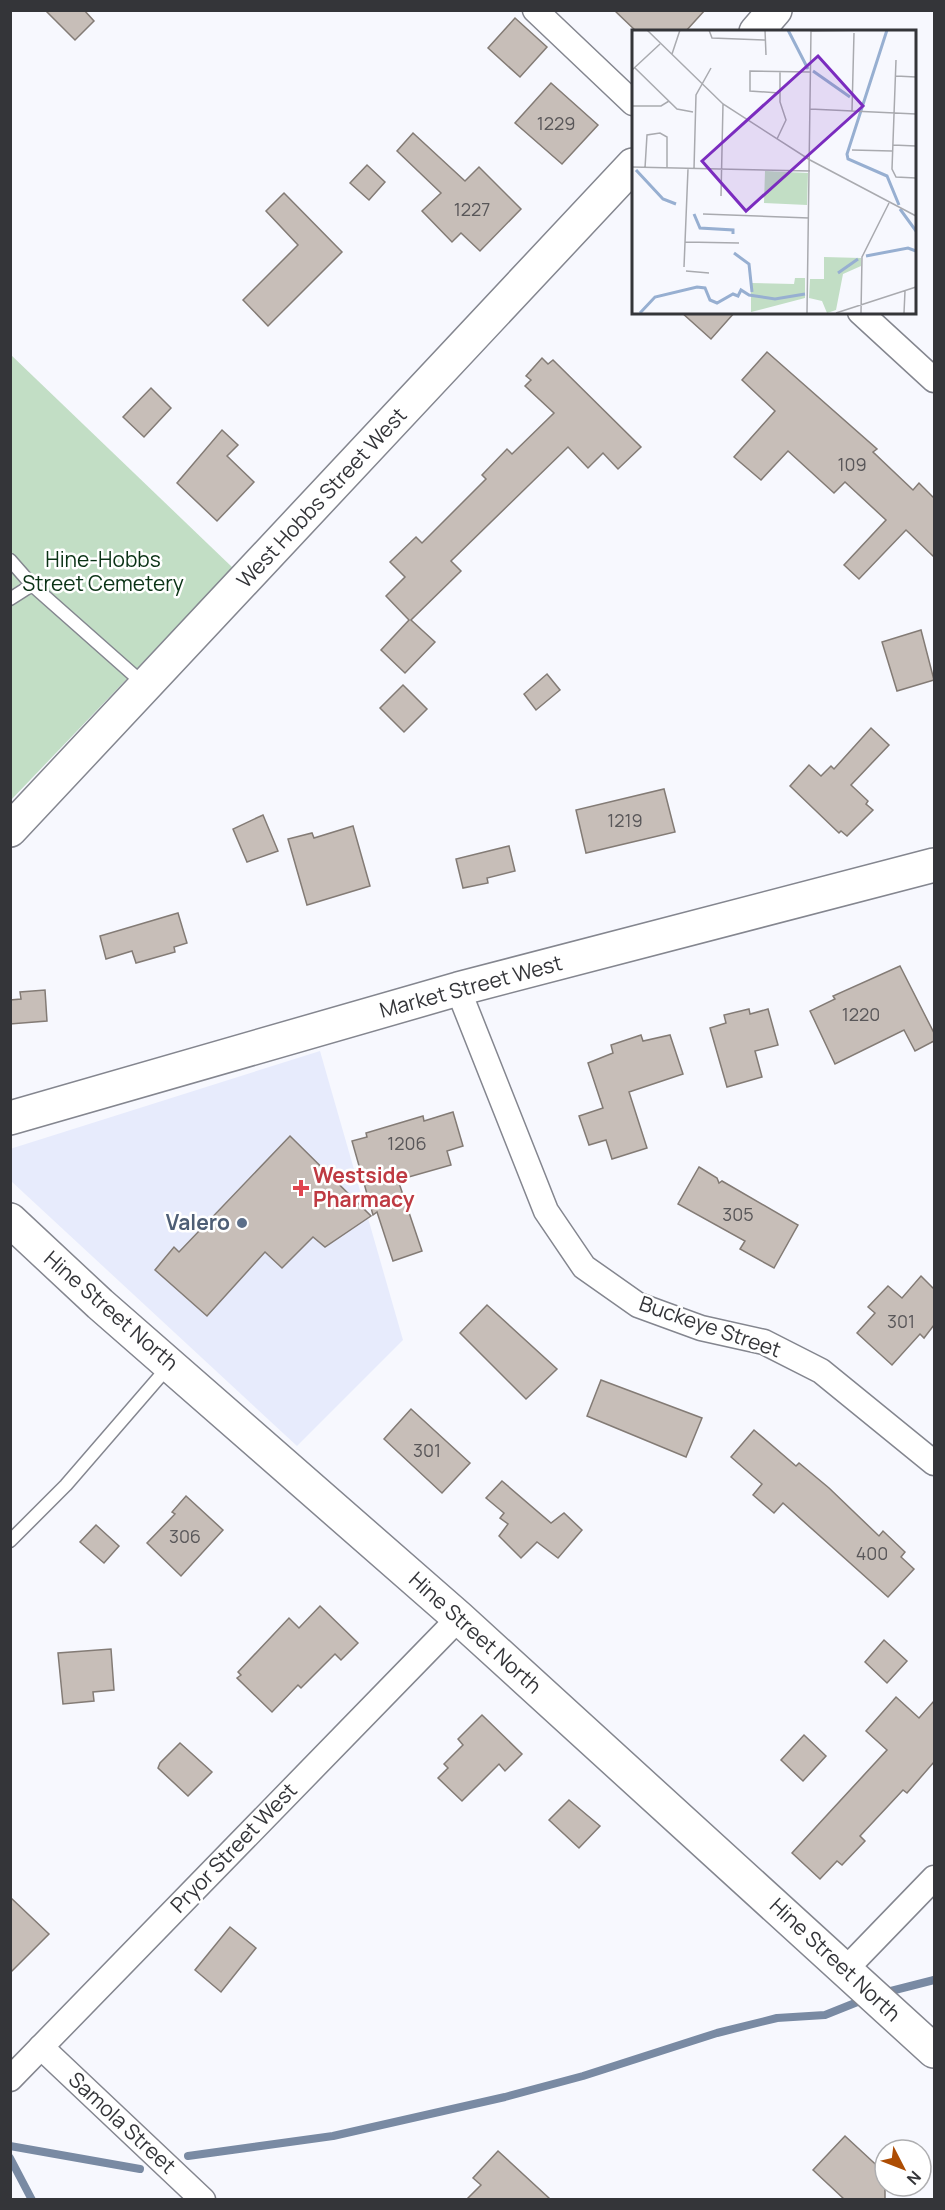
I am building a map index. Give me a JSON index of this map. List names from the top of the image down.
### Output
{
  "streets": {
    "street": [
      "West Hobbs Street West",
      "Market Street West",
      "Hine Street North",
      "Buckeye Street",
      "Pryor Street West",
      "Samola Street"
    ]
  },
  "crossings": [
    ["Market Street West", "Buckeye Street"],
    ["Hine Street North", "Pryor Street West"],
    ["Pryor Street West", "Samola Street"]
  ],
  "parks": ["Hine-Hobbs Street Cemetery"],
  "places": {
    "health": ["Westside Pharmacy"],
    "other": ["Valero"]
  },
  "house_numbers": [
    "1229",
    "1227",
    "109",
    "1219",
    "1220",
    "1206",
    "305",
    "301",
    "301",
    "306",
    "400"
  ],
  "north": "bottom right"
}
